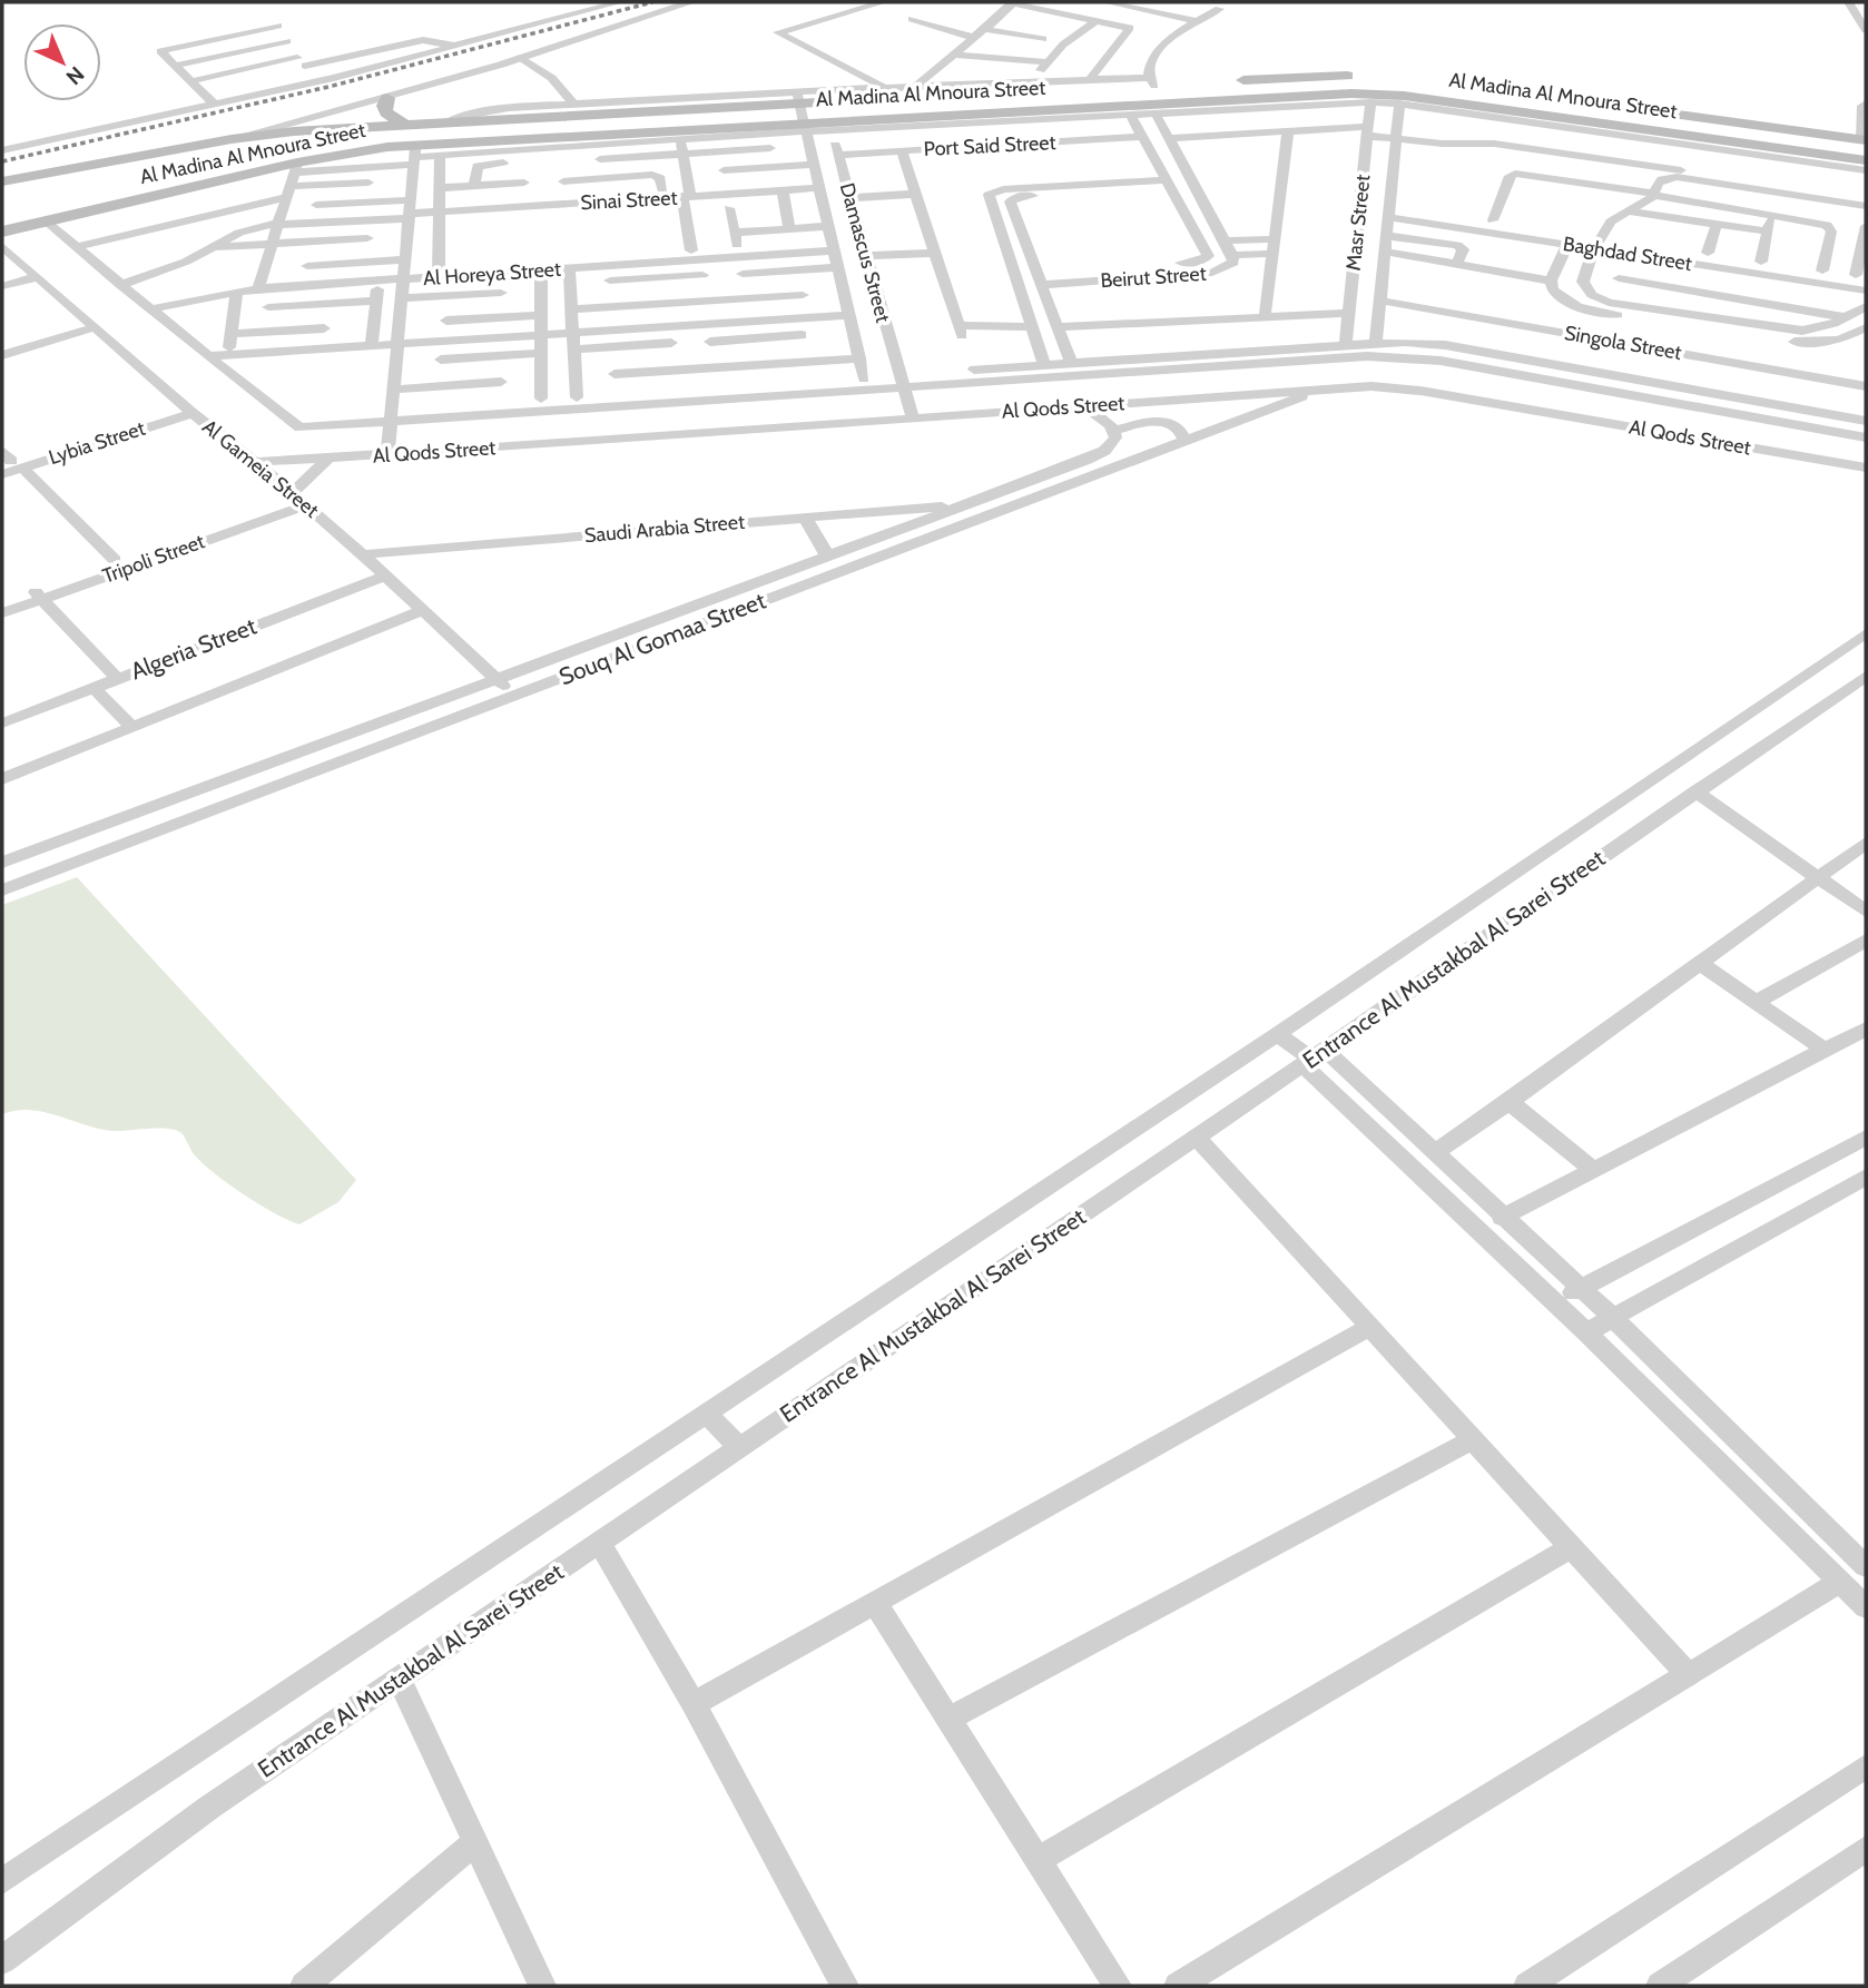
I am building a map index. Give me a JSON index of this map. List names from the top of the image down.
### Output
{
  "streets": {
    "main road": ["Al Madina Al Mnoura Street"],
    "street": [
      "Port Said Street",
      "Sinai Street",
      "Masr Street",
      "Damascus Street",
      "Baghdad Street",
      "Al Horeya Street",
      "Beirut Street",
      "Singola Street",
      "Al Qods Street",
      "Lybia Street",
      "Al Gameia Street",
      "Saudi Arabia Street",
      "Tripoli Street",
      "Souq Al Gomaa Street",
      "Algeria Street",
      "Entrance Al Mustakbal Al Sarei Street"
    ]
  },
  "crossings": [
    ["Al Madina Al Mnoura Street", "Masr Street"],
    ["Al Madina Al Mnoura Street", "Damascus Street"],
    ["Al Madina Al Mnoura Street", "Beirut Street"],
    ["Port Said Street", "Damascus Street"],
    ["Port Said Street", "Beirut Street"],
    ["Sinai Street", "Damascus Street"],
    ["Masr Street", "Baghdad Street"],
    ["Masr Street", "Singola Street"],
    ["Masr Street", "Al Qods Street"],
    ["Damascus Street", "Al Horeya Street"],
    ["Damascus Street", "Al Qods Street"],
    ["Al Qods Street", "Al Gameia Street"],
    ["Al Qods Street", "Souq Al Gomaa Street"],
    ["Lybia Street", "Al Gameia Street"],
    ["Al Gameia Street", "Saudi Arabia Street"],
    ["Al Gameia Street", "Tripoli Street"],
    ["Al Gameia Street", "Souq Al Gomaa Street"],
    ["Al Gameia Street", "Algeria Street"],
    ["Saudi Arabia Street", "Souq Al Gomaa Street"]
  ],
  "north": "bottom right"
}
